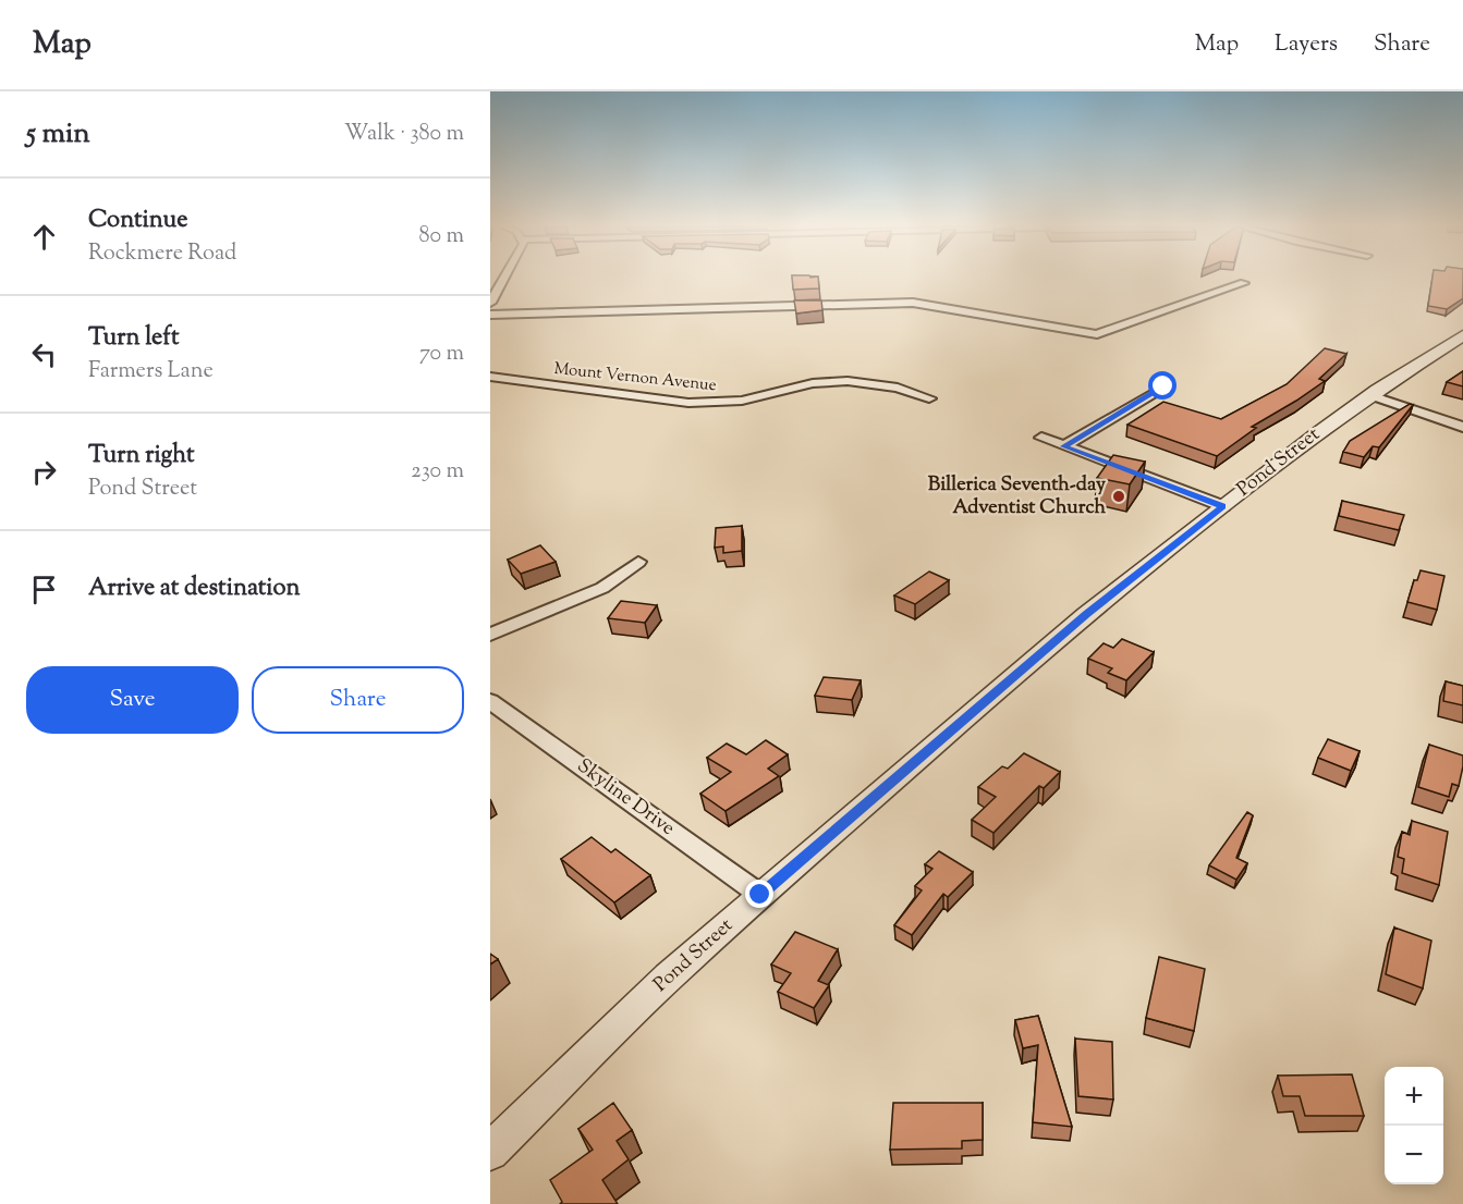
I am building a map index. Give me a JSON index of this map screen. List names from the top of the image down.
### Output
{
  "streets": {
    "street": ["Mount Vernon Avenue", "Pond Street", "Skyline Drive"]
  },
  "crossings": [
    ["Pond Street", "Skyline Drive"]
  ],
  "places": ["Billerica Seventh-day Adventist Church"],
  "page": {
    "header": "Map",
    "nav": ["Map", "Layers", "Share"],
    "heading": ["5 min", "Walk · 380 m"],
    "list": [
      ["Continue", "Rockmere Road", "80 m"],
      ["Turn left", "Farmers Lane", "70 m"],
      ["Turn right", "Pond Street", "230 m"],
      "Arrive at destination"
    ],
    "buttons": ["Save", "Share"],
    "map_buttons": ["+", "−"]
  }
}
